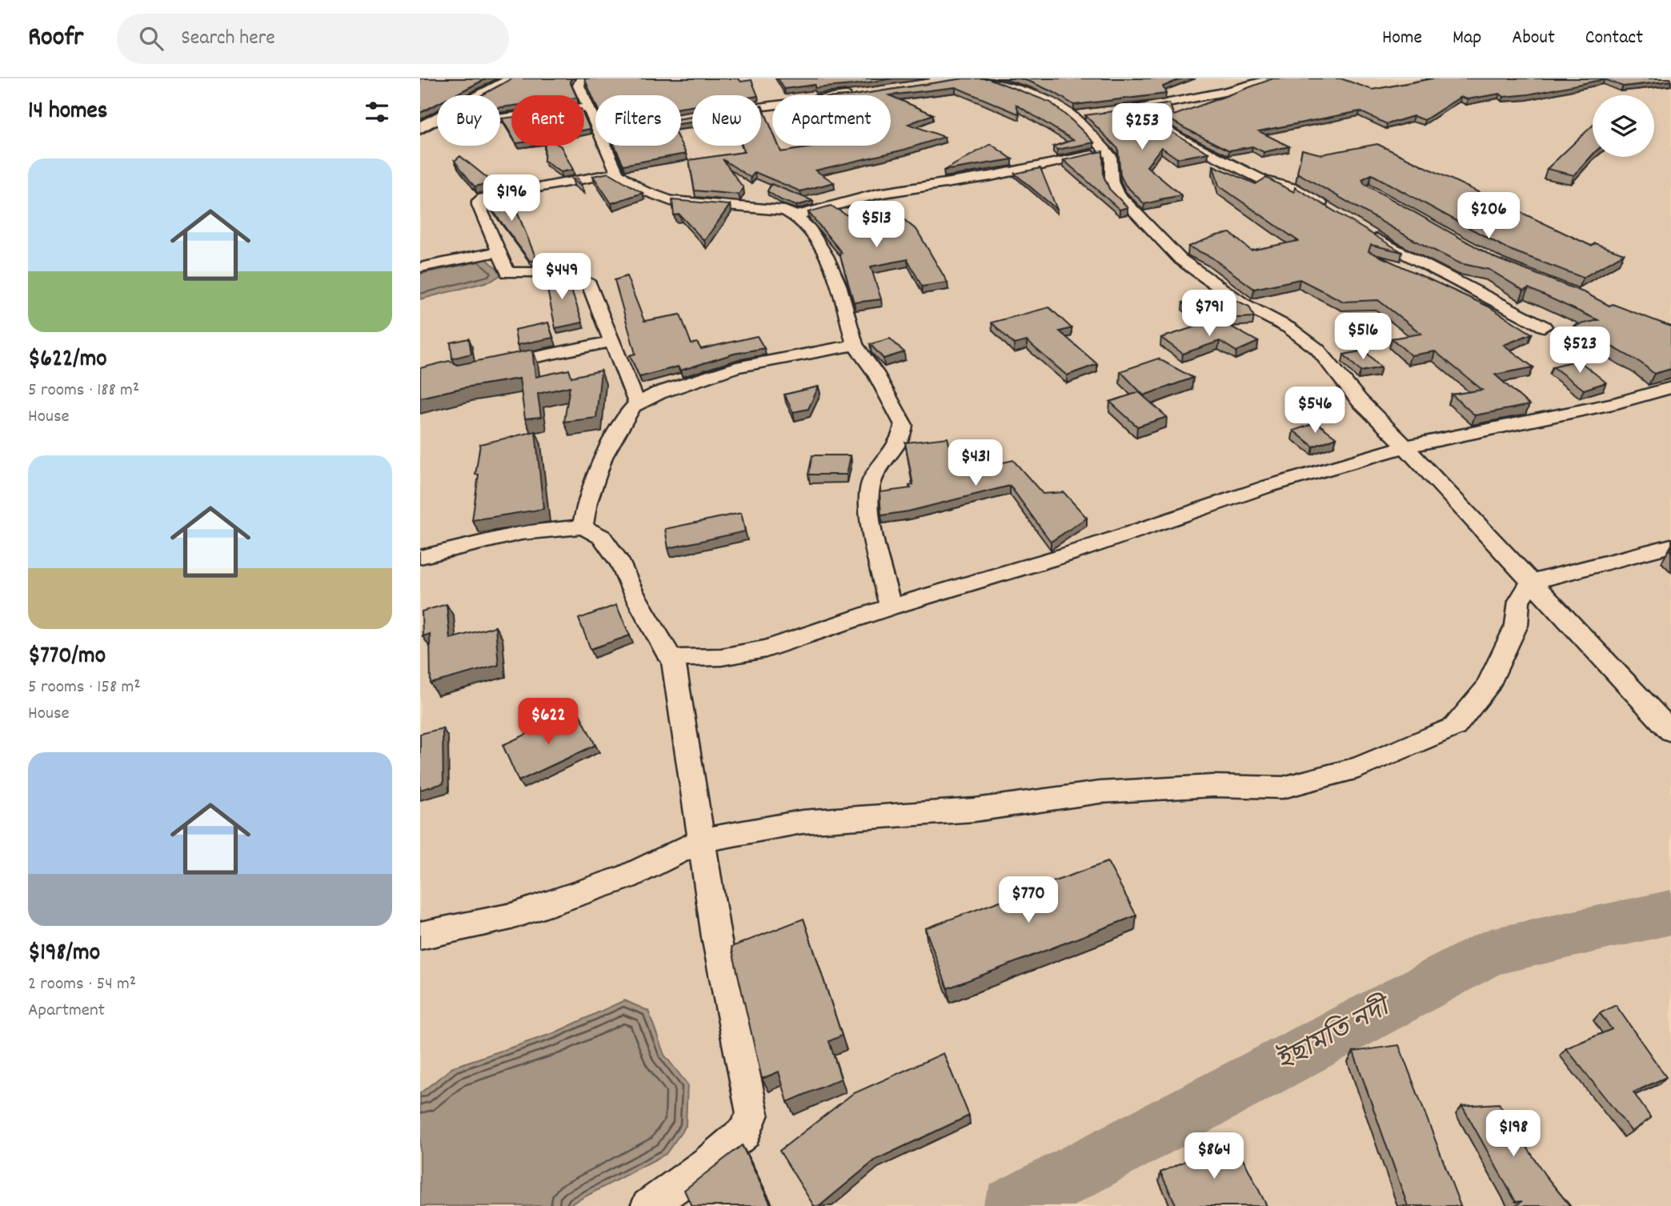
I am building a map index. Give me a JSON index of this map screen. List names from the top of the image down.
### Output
{
  "water": ["ইছামতি নদী"],
  "page": {
    "header": "Roofr",
    "search": "Search here",
    "nav": [
      "Home",
      "Map",
      "About",
      "Contact"
    ],
    "heading": "14 homes",
    "chip": [
      "Buy",
      "Rent",
      "Filters",
      "New",
      "Apartment"
    ],
    "price": [
      "$253",
      "$196",
      "$206",
      "$513",
      "$449",
      "$791",
      "$516",
      "$523",
      "$546",
      "$431",
      "$622",
      "$770",
      "$198",
      "$864"
    ],
    "list": [
      {
        "name": "$622/mo",
        "note": "5 rooms · 188 m² · House"
      },
      {
        "name": "$770/mo",
        "note": "5 rooms · 158 m² · House"
      },
      {
        "name": "$198/mo",
        "note": "2 rooms · 54 m² · Apartment"
      }
    ]
  }
}
